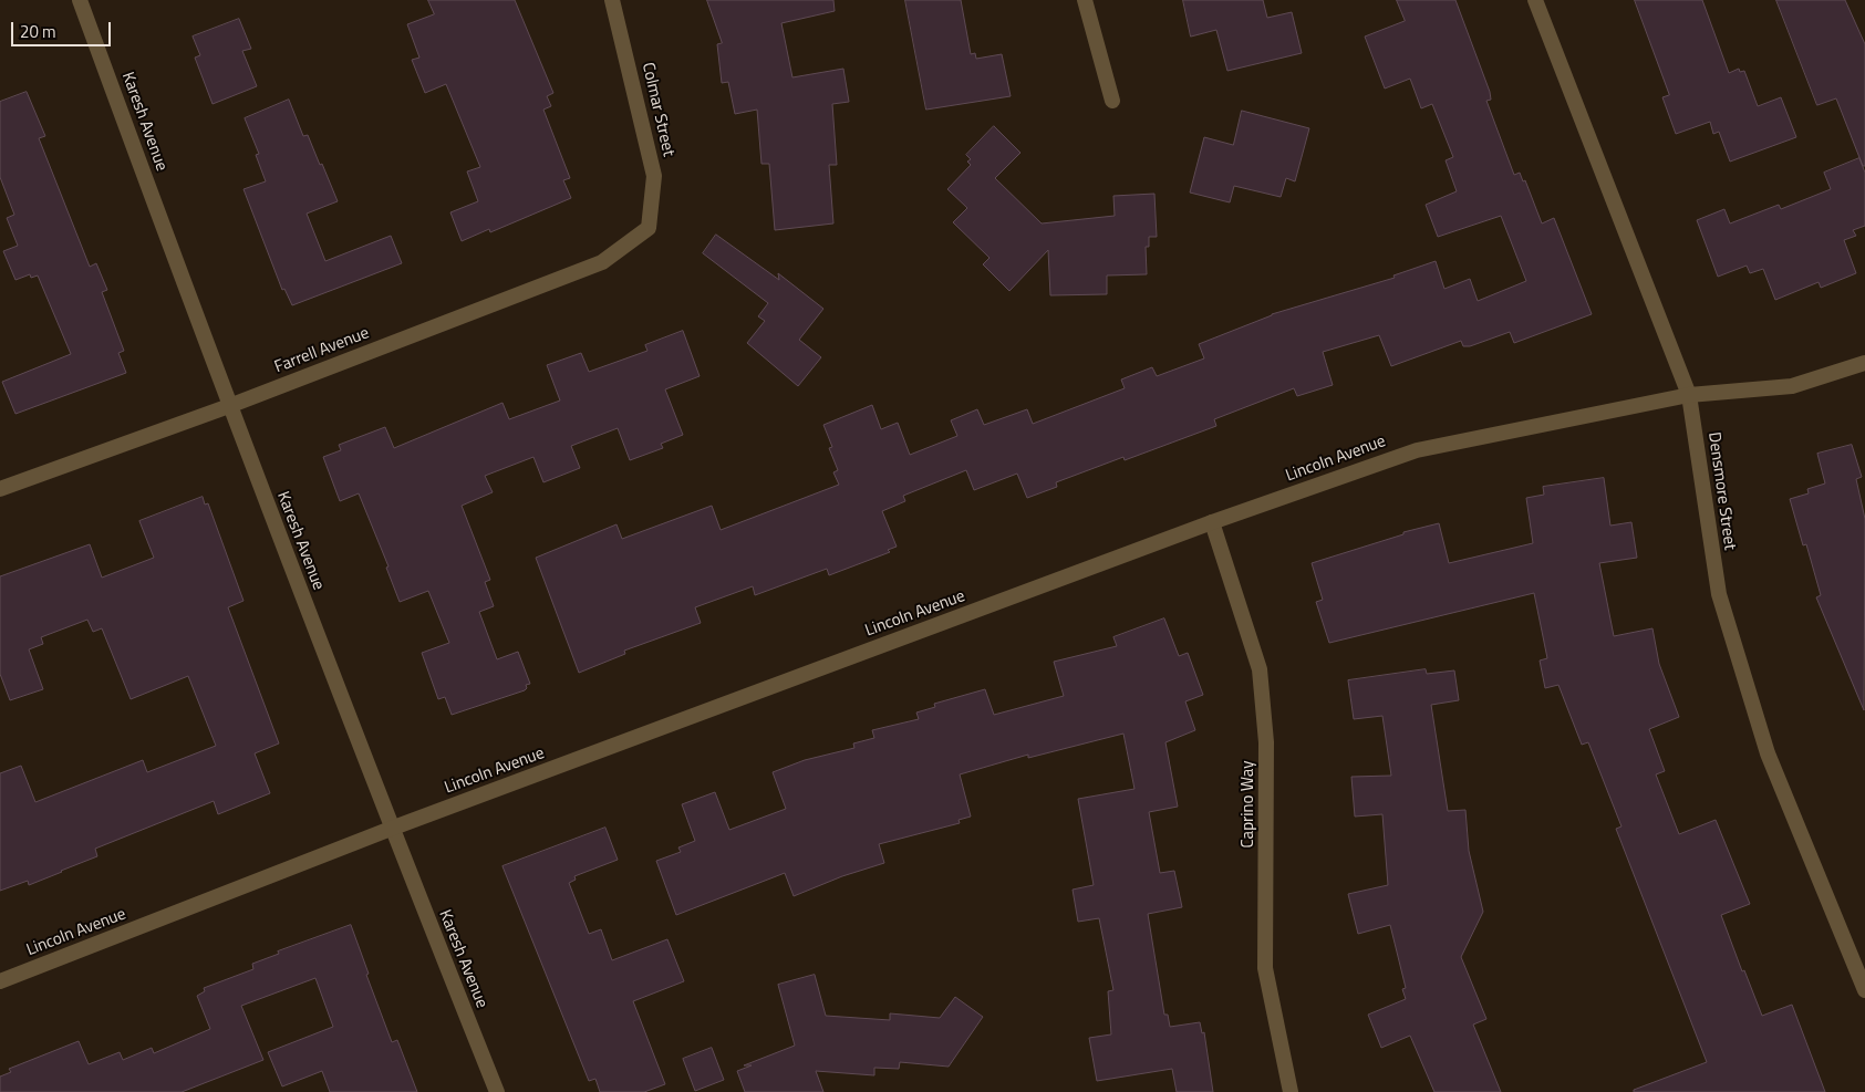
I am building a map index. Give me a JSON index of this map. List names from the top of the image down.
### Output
{
  "streets": {
    "street": [
      "Colmar Street",
      "Karesh Avenue",
      "Farrell Avenue",
      "Lincoln Avenue",
      "Densmore Street",
      "Caprino Way"
    ]
  },
  "crossings": [
    ["Colmar Street", "Farrell Avenue"],
    ["Karesh Avenue", "Farrell Avenue"],
    ["Karesh Avenue", "Lincoln Avenue"],
    ["Lincoln Avenue", "Densmore Street"],
    ["Lincoln Avenue", "Caprino Way"]
  ],
  "scale_bar": "20 m"
}
